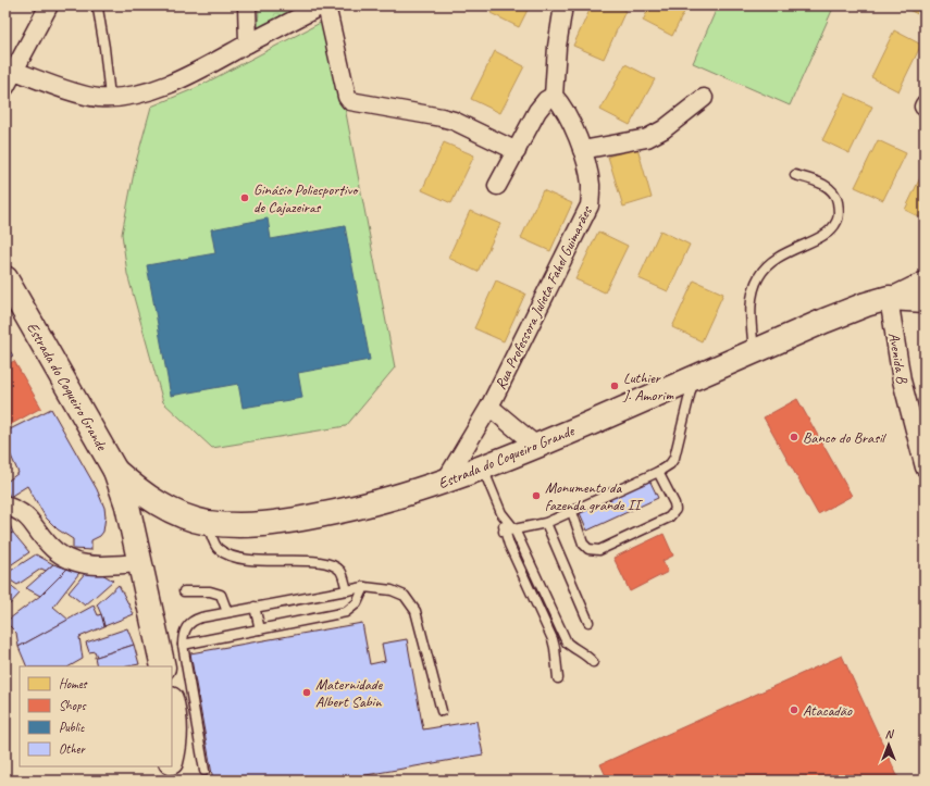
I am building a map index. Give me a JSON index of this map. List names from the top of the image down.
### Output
{
  "streets": {
    "main road": ["Estrada do Coqueiro Grande"],
    "street": ["Rua Professora Julieta Fahel Guimarães", "Avenida B"]
  },
  "crossings": [
    ["Rua Professora Julieta Fahel Guimarães", "Estrada do Coqueiro Grande"],
    ["Avenida B", "Estrada do Coqueiro Grande"]
  ],
  "places": [
    "Ginásio Poliesportivo de Cajazeiras",
    "Luthier J. Amorim",
    "Banco do Brasil",
    "Monumento da fazenda grande II",
    "Maternidade Albert Sabin",
    "Atacadão"
  ],
  "legend": [
    "Homes",
    "Shops",
    "Public",
    "Other"
  ],
  "north": "top"
}
